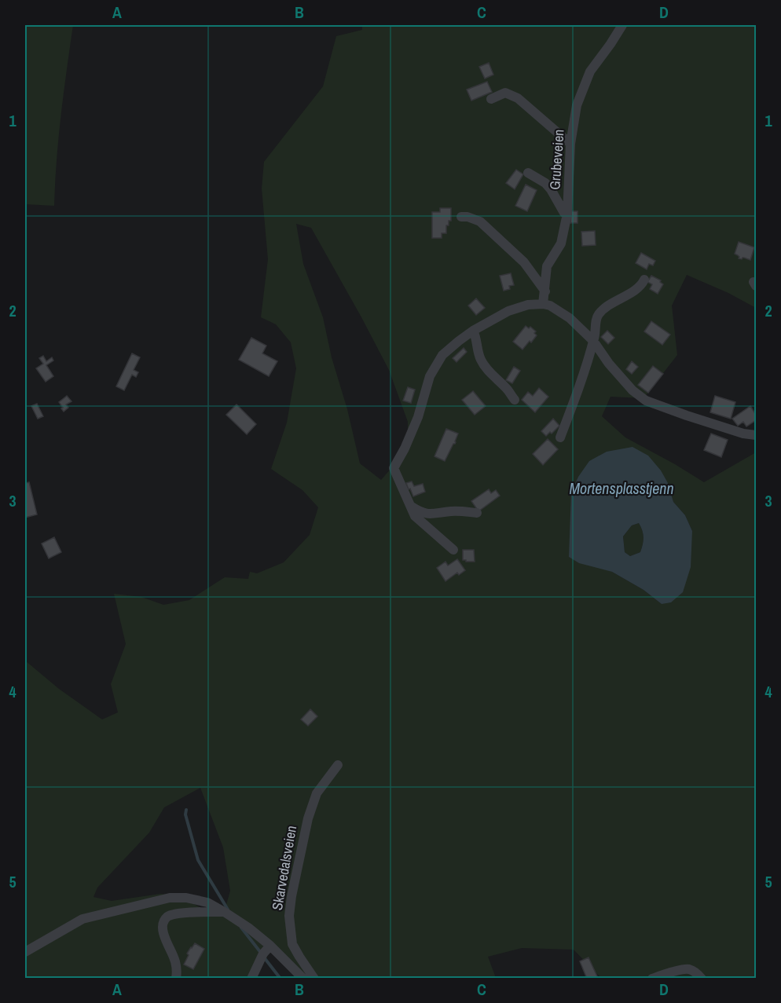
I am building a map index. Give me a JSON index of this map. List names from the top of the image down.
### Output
{
  "streets": {
    "street": ["Grubeveien", "Skarvedalsveien"]
  },
  "water": ["Mortensplasstjenn"],
  "grid": {
    "columns": [
      "A",
      "B",
      "C",
      "D"
    ],
    "rows": [
      "1",
      "2",
      "3",
      "4",
      "5"
    ]
  }
}
